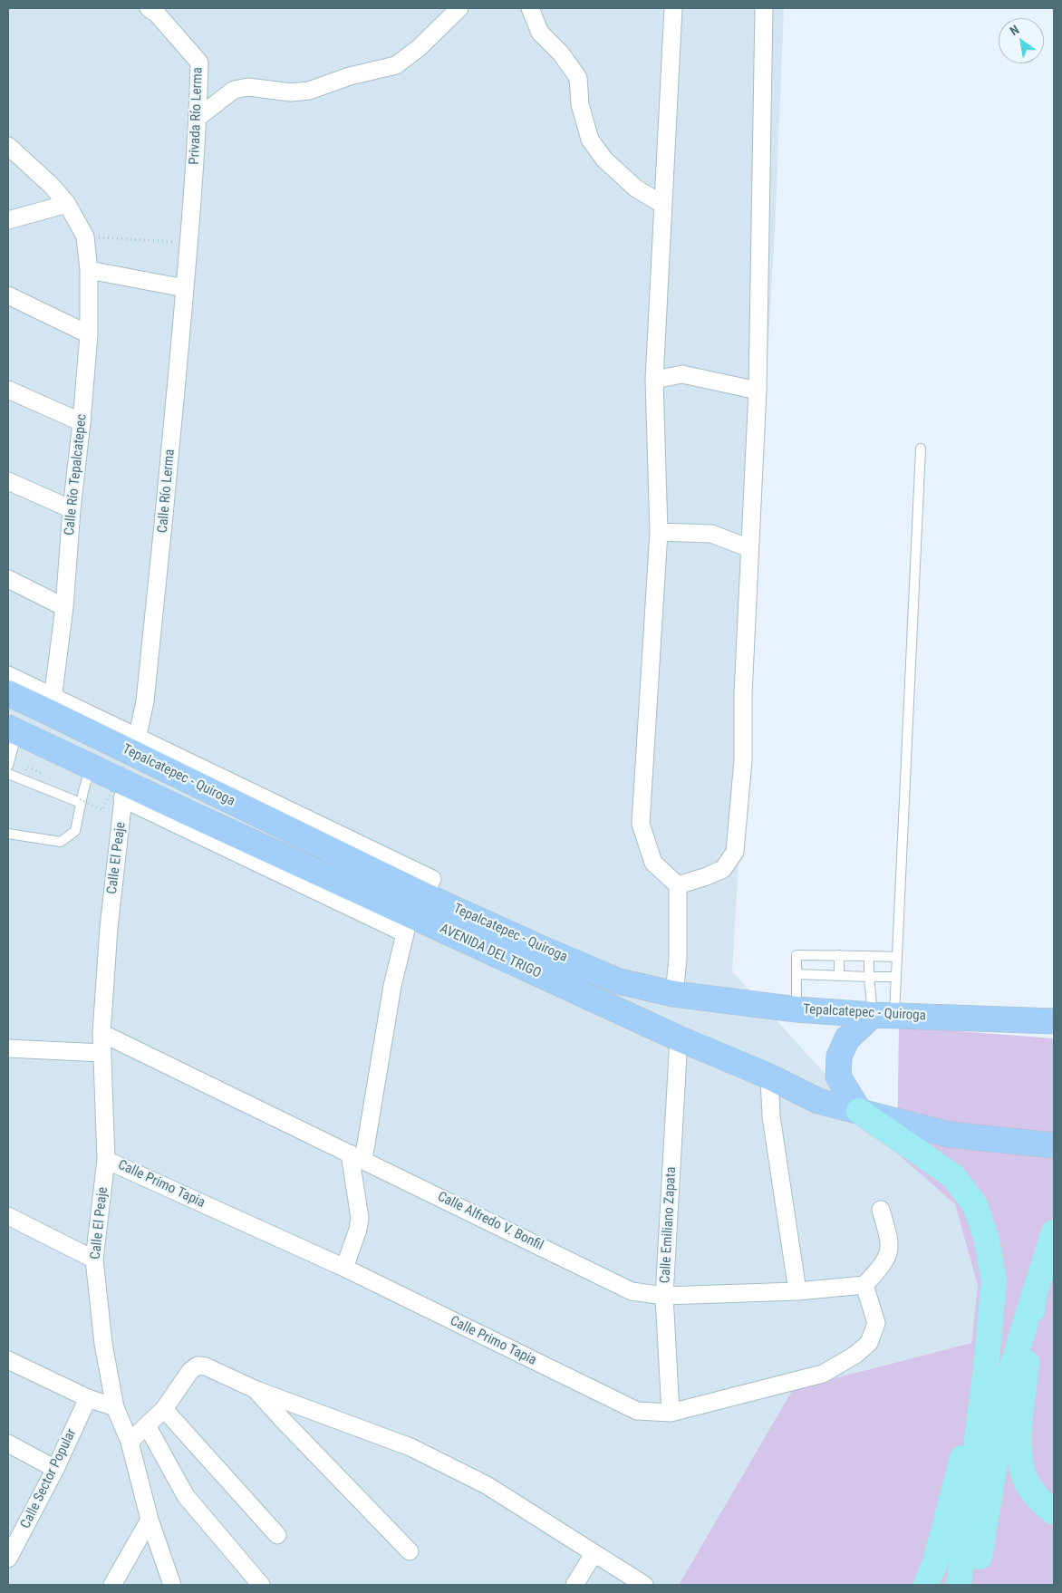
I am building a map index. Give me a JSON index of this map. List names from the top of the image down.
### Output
{
  "streets": {
    "main road": ["Tepalcatepec - Quiroga", "AVENIDA DEL TRIGO"],
    "street": [
      "Privada Río Lerma",
      "Calle Río Tepalcatepec",
      "Calle Río Lerma",
      "Calle El Peaje",
      "Calle Primo Tapia",
      "Calle Alfredo V. Bonfil",
      "Calle Emiliano Zapata",
      "Calle Sector Popular"
    ]
  },
  "crossings": [
    ["Privada Río Lerma", "Calle Río Lerma"],
    ["Calle Río Tepalcatepec", "Tepalcatepec - Quiroga"],
    ["Tepalcatepec - Quiroga", "AVENIDA DEL TRIGO"],
    ["Calle El Peaje", "AVENIDA DEL TRIGO"],
    ["Calle El Peaje", "Calle Primo Tapia"],
    ["Calle El Peaje", "Calle Alfredo V. Bonfil"],
    ["AVENIDA DEL TRIGO", "Calle Emiliano Zapata"],
    ["Calle Primo Tapia", "Calle Alfredo V. Bonfil"],
    ["Calle Primo Tapia", "Calle Emiliano Zapata"],
    ["Calle Alfredo V. Bonfil", "Calle Emiliano Zapata"]
  ],
  "north": "top left"
}
